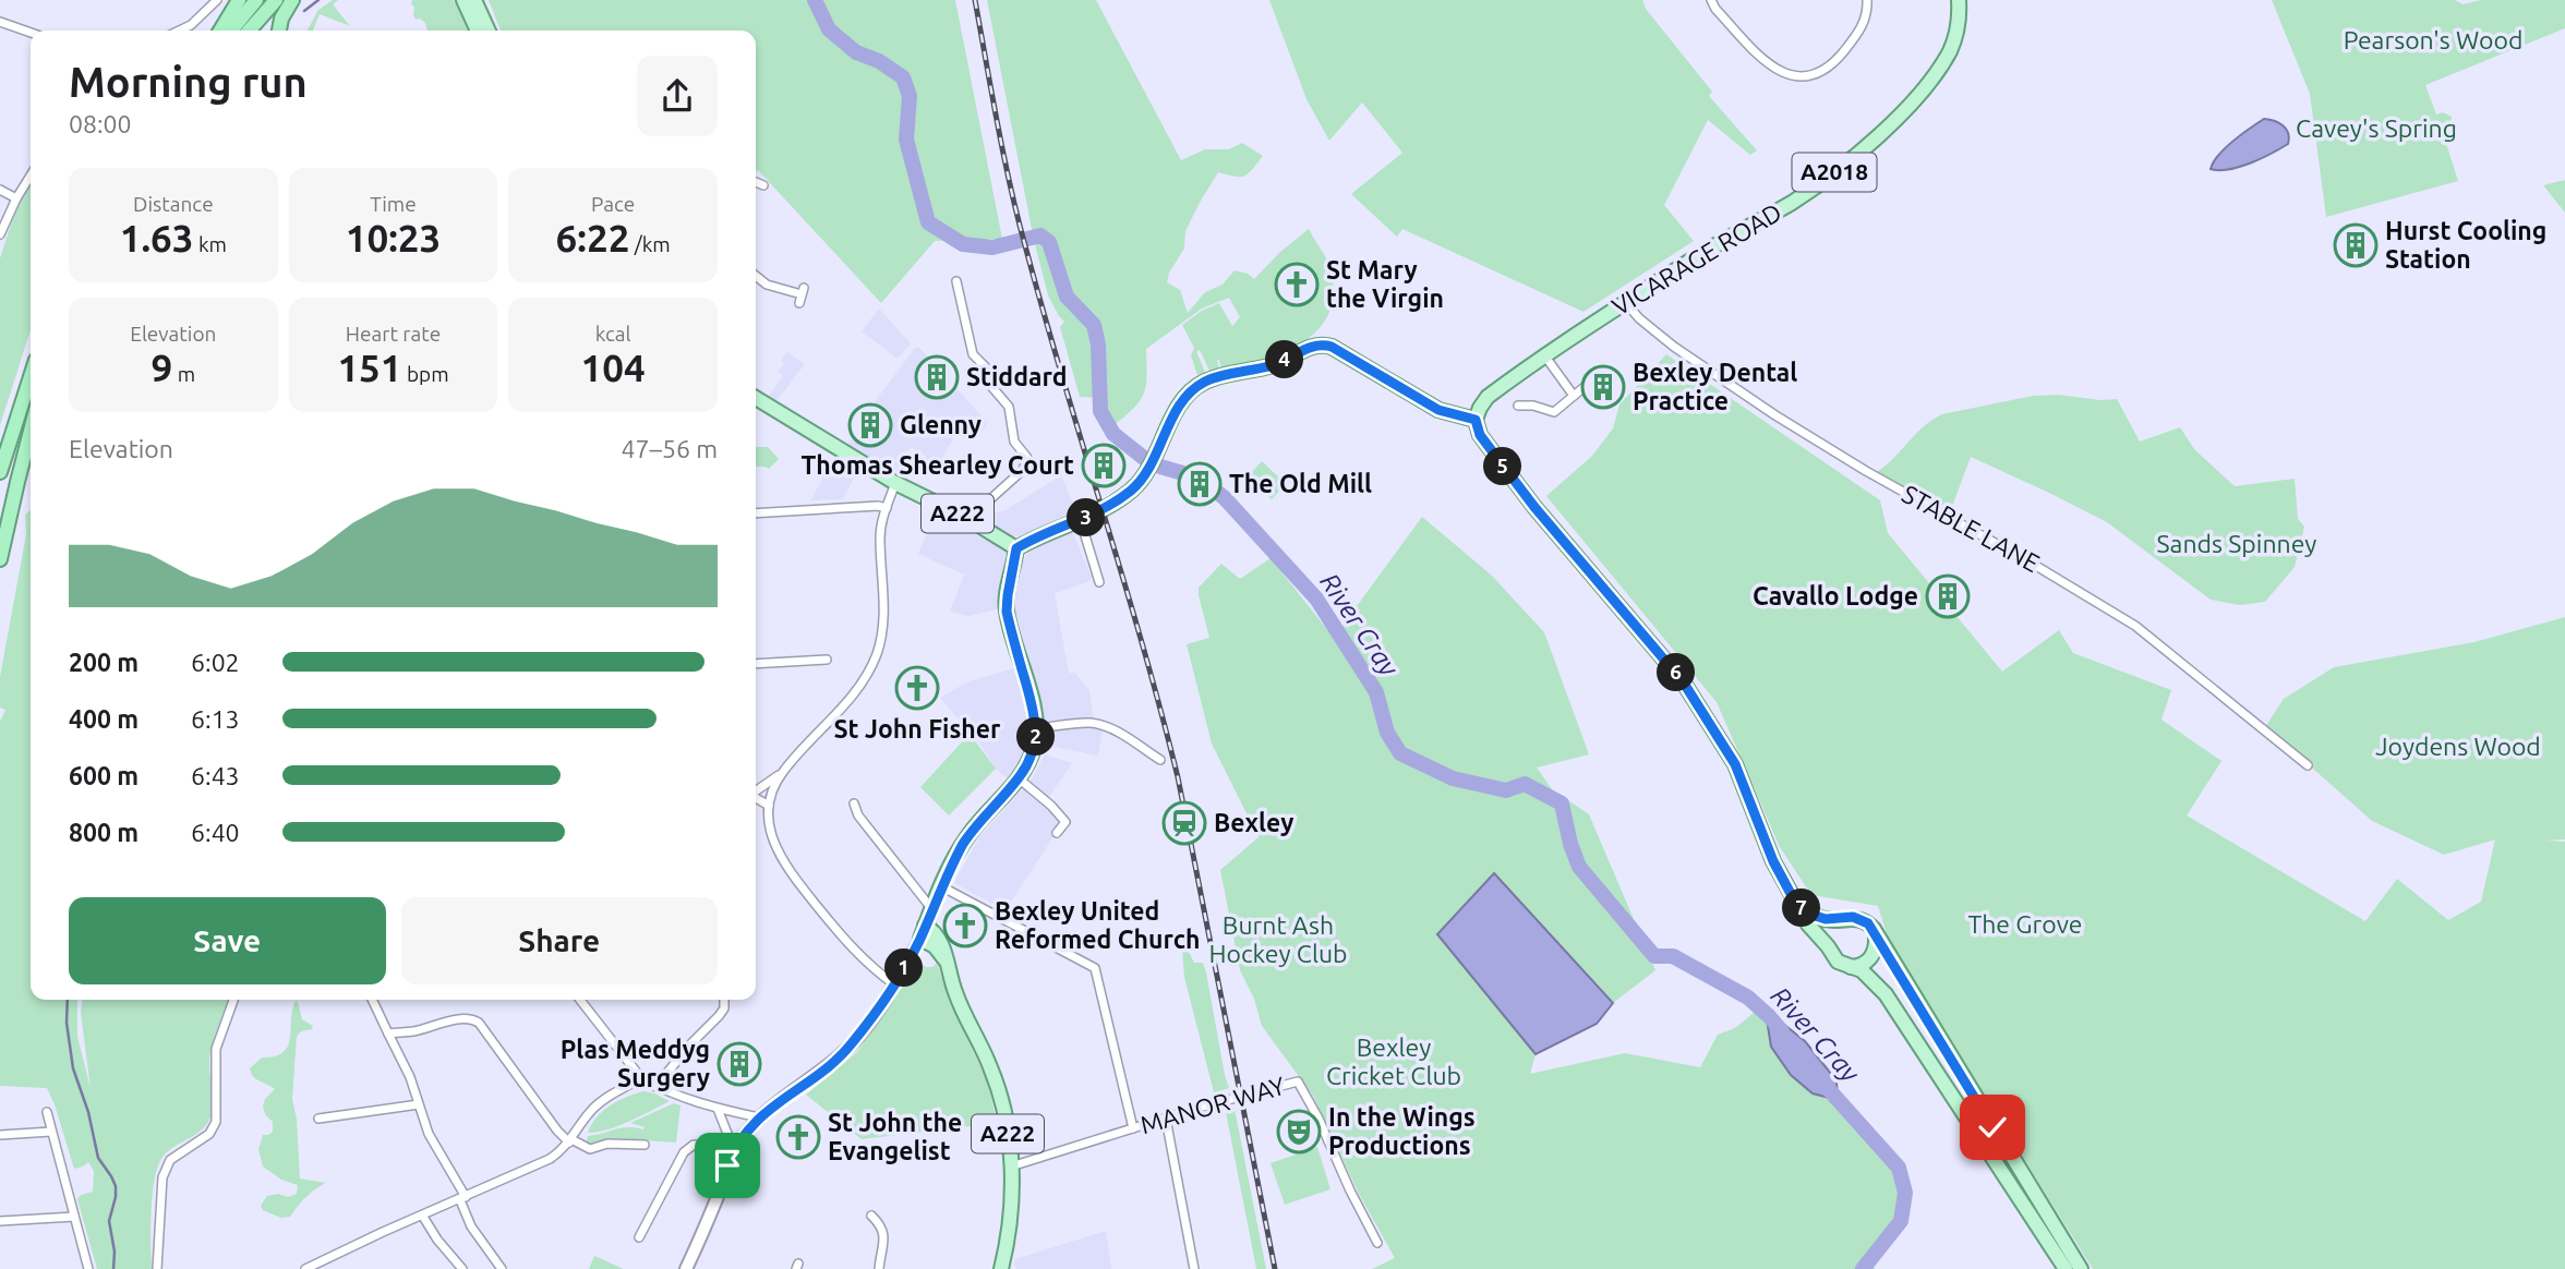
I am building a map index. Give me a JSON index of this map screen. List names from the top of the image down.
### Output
{
  "streets": {
    "main road": ["A2018", "VICARAGE ROAD", "A222"],
    "street": ["STABLE LANE", "MANOR WAY"]
  },
  "crossings": [
    ["VICARAGE ROAD", "STABLE LANE"],
    ["A222", "MANOR WAY"]
  ],
  "water": ["River Cray"],
  "parks": [
    "Pearson's Wood",
    "Cavey's Spring",
    "Sands Spinney",
    "Joydens Wood",
    "The Grove",
    "Burnt Ash Hockey Club",
    "Bexley Cricket Club"
  ],
  "places": {
    "building": [
      "Hurst Cooling Station",
      "Stiddard",
      "Bexley Dental Practice",
      "Glenny",
      "Thomas Shearley Court",
      "The Old Mill",
      "Cavallo Lodge",
      "Plas Meddyg Surgery"
    ],
    "church": [
      "St Mary the Virgin",
      "St John Fisher",
      "Bexley United Reformed Church",
      "St John the Evangelist"
    ],
    "station": ["Bexley"],
    "theatre": ["In the Wings Productions"]
  },
  "page": {
    "heading": ["Morning run", "08:00"],
    "stats": [
      ["Distance", "1.63 km"],
      ["Time", "10:23"],
      ["Pace", "6:22 /km"],
      ["Elevation", "9 m"],
      ["Heart rate", "151 bpm"],
      ["kcal", "104"]
    ],
    "pins": [
      "4",
      "5",
      "3",
      "6",
      "2",
      "7",
      "1"
    ],
    "chart": ["Elevation", "47–56 m"],
    "list": [
      {
        "name": "200 m",
        "note": "6:02"
      },
      {
        "name": "400 m",
        "note": "6:13"
      },
      {
        "name": "600 m",
        "note": "6:43"
      },
      {
        "name": "800 m",
        "note": "6:40"
      }
    ],
    "buttons": ["Save", "Share"]
  }
}
